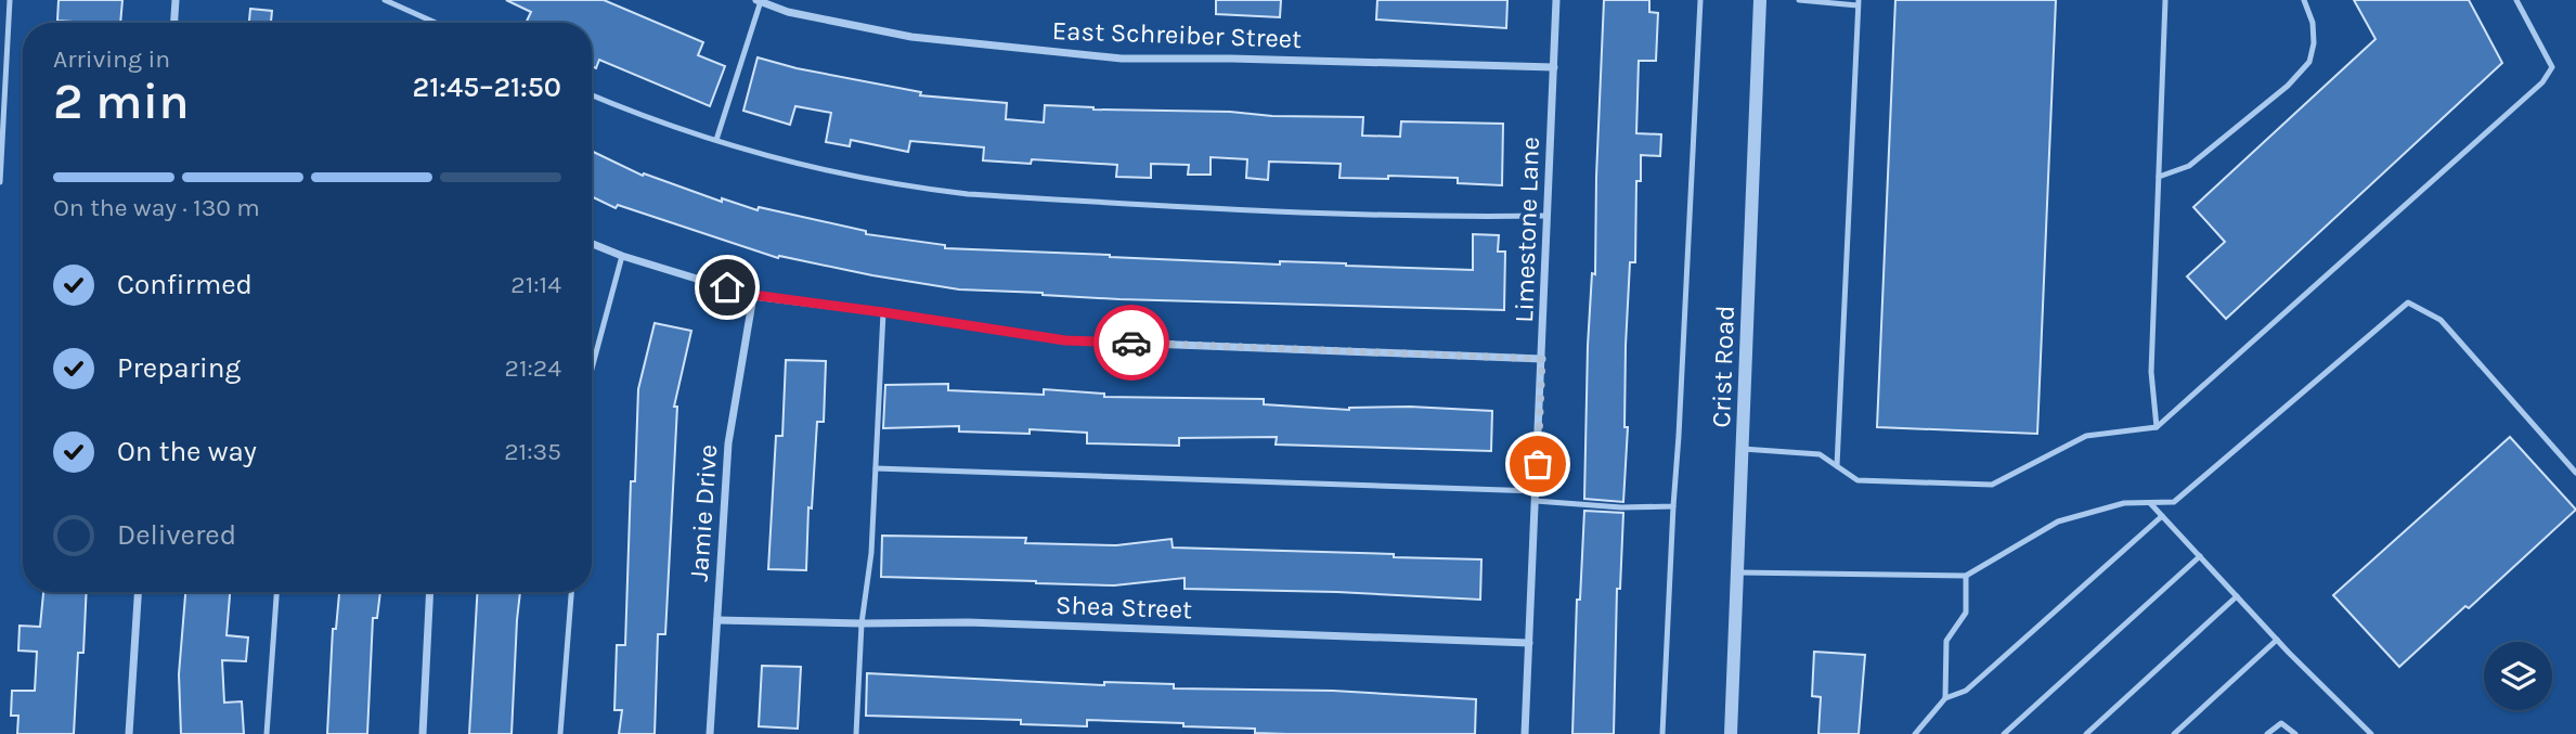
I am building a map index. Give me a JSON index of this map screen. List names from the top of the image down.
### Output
{
  "streets": {
    "street": [
      "East Schreiber Street",
      "Limestone Lane",
      "Crist Road",
      "Jamie Drive",
      "Shea Street"
    ]
  },
  "crossings": [
    ["East Schreiber Street", "Limestone Lane"],
    ["Limestone Lane", "Shea Street"],
    ["Jamie Drive", "Shea Street"]
  ],
  "page": {
    "heading": ["2 min", "Arriving in", "21:45–21:50"],
    "bar": "On the way · 130 m",
    "list": [
      ["Confirmed", "21:14"],
      ["Preparing", "21:24"],
      ["On the way", "21:35"],
      "Delivered"
    ]
  }
}
